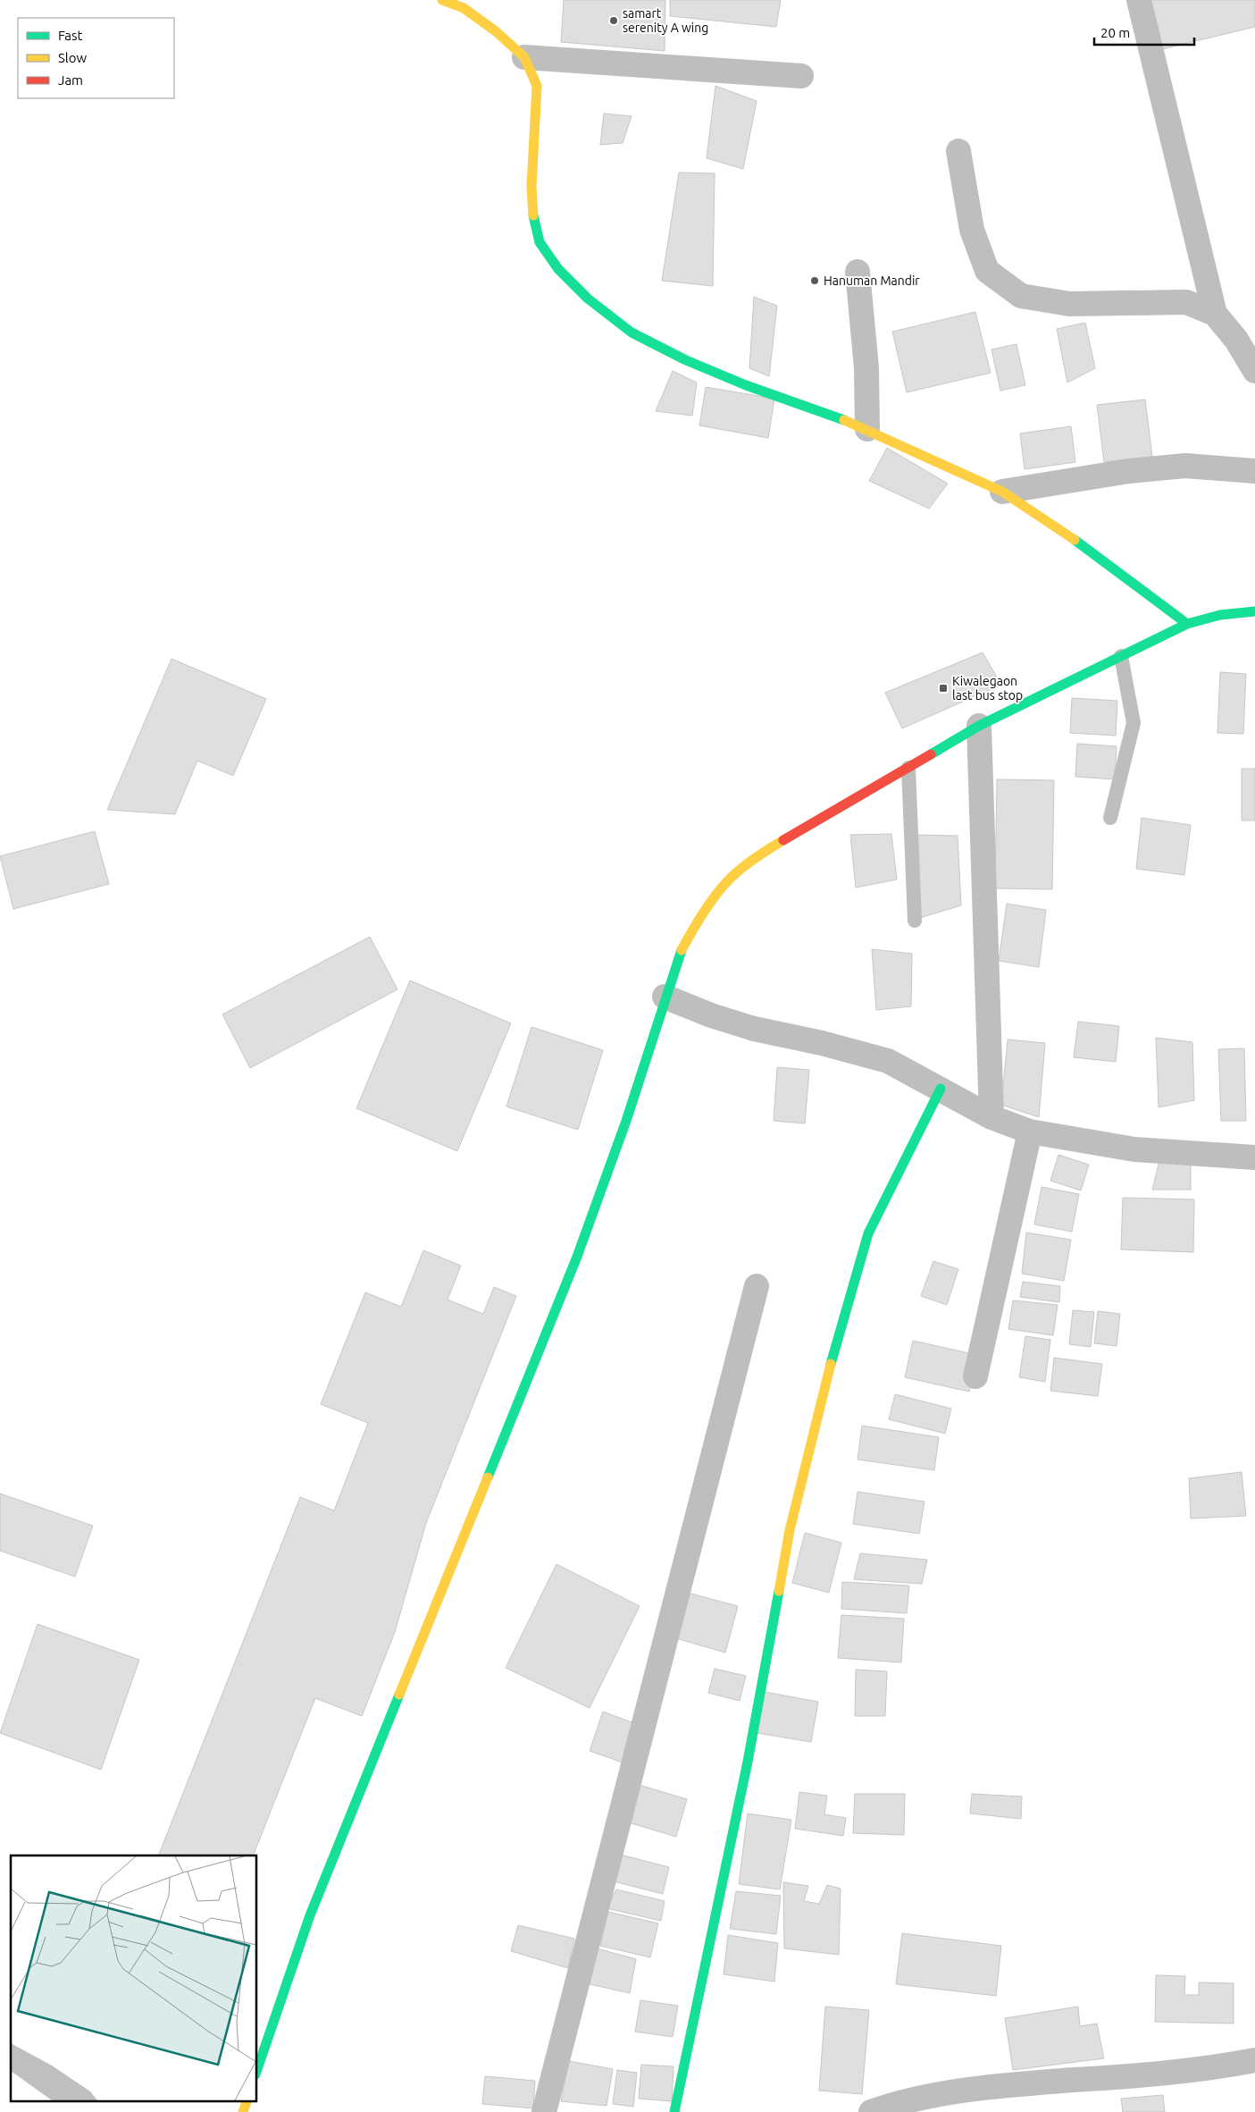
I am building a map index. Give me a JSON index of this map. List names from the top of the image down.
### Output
{
  "places": {
    "other": ["samart serenity A wing", "Hanuman Mandir"],
    "transit": ["Kiwalegaon last bus stop"]
  },
  "legend": ["Fast", "Slow", "Jam"],
  "scale_bar": "20 m"
}
